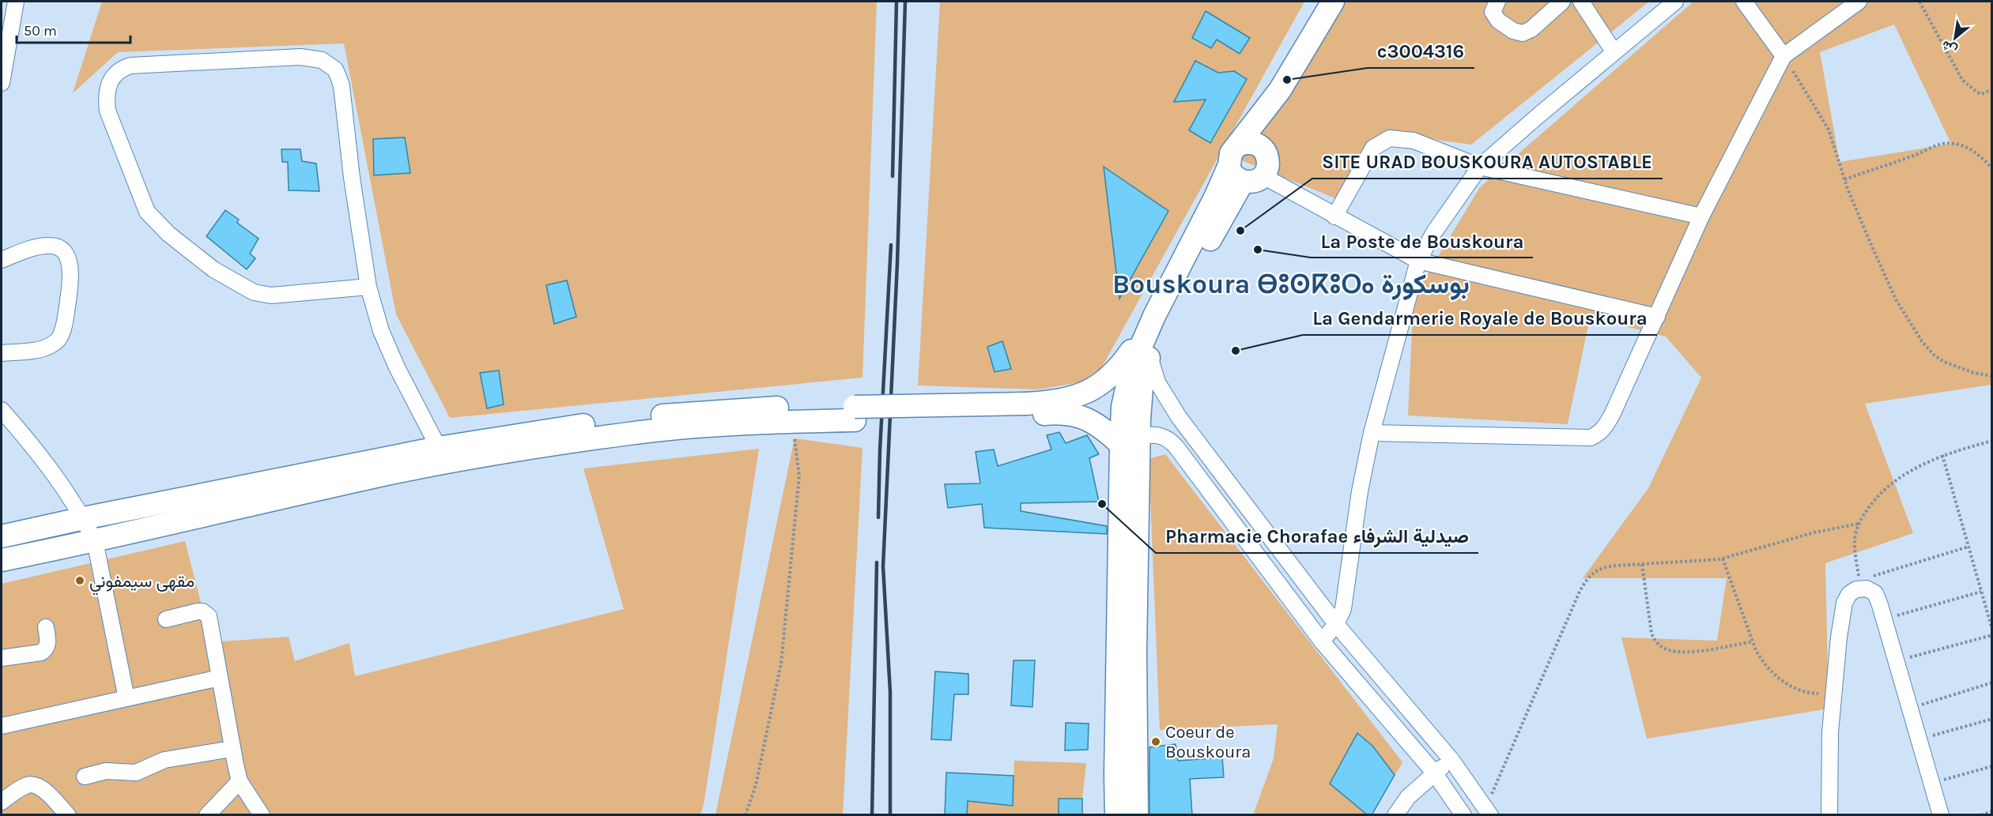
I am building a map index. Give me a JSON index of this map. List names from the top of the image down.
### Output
{
  "districts": ["Bouskoura ⴱⵓⵙⴽⵓⵔⴰ بوسكورة"],
  "places": [
    "c3004316",
    "SITE URAD BOUSKOURA AUTOSTABLE",
    "La Poste de Bouskoura",
    "La Gendarmerie Royale de Bouskoura",
    "Pharmacie Chorafae صيدلية الشرفاء",
    "مقهى سيمفوني",
    "Coeur de Bouskoura"
  ],
  "scale_bar": "50 m",
  "north": "bottom left"
}
